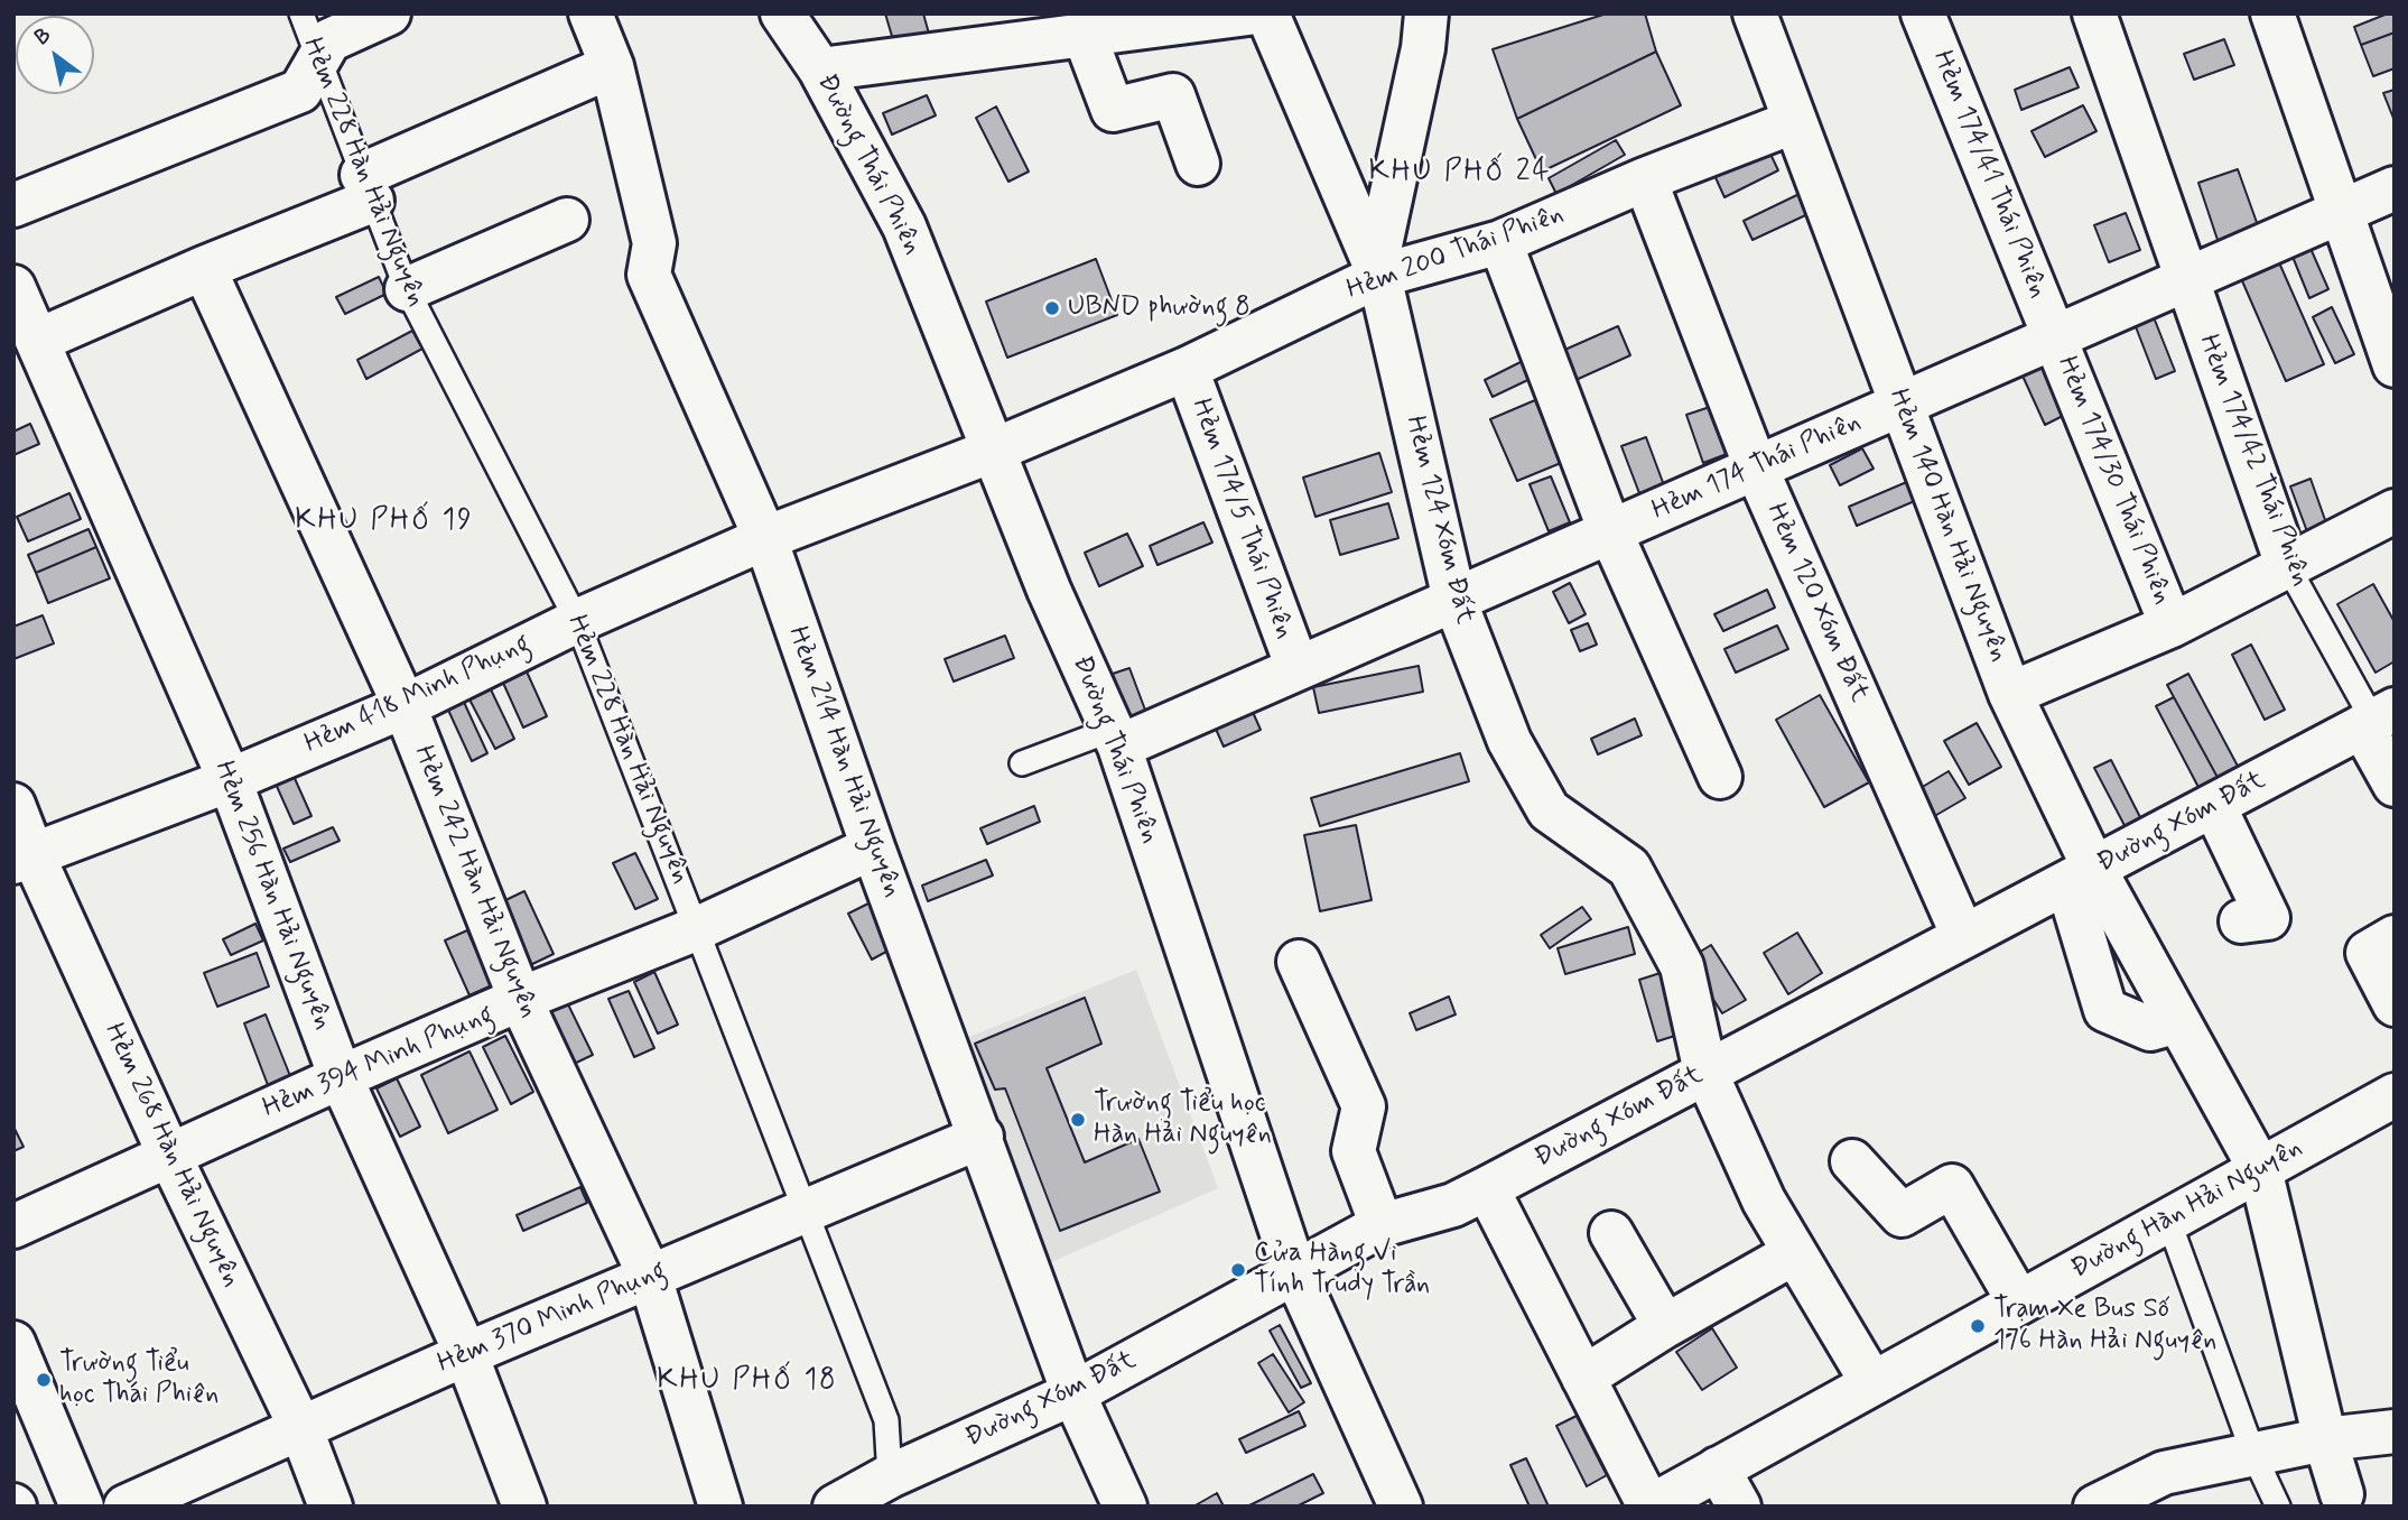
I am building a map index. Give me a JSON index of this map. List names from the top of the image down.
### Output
{
  "streets": {
    "street": [
      "Đường Thái Phiên",
      "Hẻm 174/41 Thái Phiên",
      "Hẻm 200 Thái Phiên",
      "Hẻm 174/42 Thái Phiên",
      "Hẻm 174 Thái Phiên",
      "Hẻm 174/30 Thái Phiên",
      "Hẻm 174/5 Thái Phiên",
      "Hẻm 124 Xóm Đất",
      "Hẻm 140 Hàn Hải Nguyên",
      "Hẻm 120 Xóm Đất",
      "Hẻm 418 Minh Phụng",
      "Hẻm 214 Hàn Hải Nguyên",
      "Đường Xóm Đất",
      "Hẻm 242 Hàn Hải Nguyên",
      "Hẻm 256 Hàn Hải Nguyên",
      "Hẻm 394 Minh Phụng",
      "Hẻm 268 Hàn Hải Nguyên",
      "Đường Hàn Hải Nguyên",
      "Hẻm 370 Minh Phụng"
    ],
    "lane": ["Hẻm 228 Hàn Hải Nguyên"]
  },
  "crossings": [
    ["Đường Thái Phiên", "Hẻm 200 Thái Phiên"],
    ["Đường Thái Phiên", "Hẻm 174 Thái Phiên"],
    ["Đường Thái Phiên", "Hẻm 418 Minh Phụng"],
    ["Đường Thái Phiên", "Đường Xóm Đất"],
    ["Hẻm 228 Hàn Hải Nguyên", "Hẻm 418 Minh Phụng"],
    ["Hẻm 228 Hàn Hải Nguyên", "Đường Xóm Đất"],
    ["Hẻm 228 Hàn Hải Nguyên", "Hẻm 394 Minh Phụng"],
    ["Hẻm 228 Hàn Hải Nguyên", "Hẻm 370 Minh Phụng"],
    ["Hẻm 174/41 Thái Phiên", "Hẻm 174 Thái Phiên"],
    ["Hẻm 174/41 Thái Phiên", "Hẻm 174/30 Thái Phiên"],
    ["Hẻm 200 Thái Phiên", "Hẻm 174/5 Thái Phiên"],
    ["Hẻm 200 Thái Phiên", "Hẻm 124 Xóm Đất"],
    ["Hẻm 200 Thái Phiên", "Hẻm 140 Hàn Hải Nguyên"],
    ["Hẻm 200 Thái Phiên", "Hẻm 120 Xóm Đất"],
    ["Hẻm 200 Thái Phiên", "Hẻm 418 Minh Phụng"],
    ["Hẻm 174/42 Thái Phiên", "Hẻm 174 Thái Phiên"],
    ["Hẻm 174/42 Thái Phiên", "Đường Xóm Đất"],
    ["Hẻm 174 Thái Phiên", "Hẻm 174/30 Thái Phiên"],
    ["Hẻm 174 Thái Phiên", "Hẻm 174/5 Thái Phiên"],
    ["Hẻm 174 Thái Phiên", "Hẻm 124 Xóm Đất"],
    ["Hẻm 174 Thái Phiên", "Hẻm 140 Hàn Hải Nguyên"],
    ["Hẻm 174 Thái Phiên", "Hẻm 120 Xóm Đất"],
    ["Hẻm 124 Xóm Đất", "Đường Xóm Đất"],
    ["Hẻm 124 Xóm Đất", "Đường Hàn Hải Nguyên"],
    ["Hẻm 140 Hàn Hải Nguyên", "Đường Xóm Đất"],
    ["Hẻm 140 Hàn Hải Nguyên", "Đường Hàn Hải Nguyên"],
    ["Hẻm 120 Xóm Đất", "Đường Xóm Đất"],
    ["Hẻm 418 Minh Phụng", "Hẻm 214 Hàn Hải Nguyên"],
    ["Hẻm 418 Minh Phụng", "Hẻm 242 Hàn Hải Nguyên"],
    ["Hẻm 418 Minh Phụng", "Hẻm 256 Hàn Hải Nguyên"],
    ["Hẻm 418 Minh Phụng", "Hẻm 268 Hàn Hải Nguyên"],
    ["Hẻm 214 Hàn Hải Nguyên", "Đường Xóm Đất"],
    ["Hẻm 214 Hàn Hải Nguyên", "Hẻm 394 Minh Phụng"],
    ["Hẻm 214 Hàn Hải Nguyên", "Hẻm 370 Minh Phụng"],
    ["Hẻm 242 Hàn Hải Nguyên", "Hẻm 394 Minh Phụng"],
    ["Hẻm 242 Hàn Hải Nguyên", "Hẻm 370 Minh Phụng"],
    ["Hẻm 256 Hàn Hải Nguyên", "Hẻm 394 Minh Phụng"],
    ["Hẻm 256 Hàn Hải Nguyên", "Hẻm 370 Minh Phụng"],
    ["Hẻm 394 Minh Phụng", "Hẻm 268 Hàn Hải Nguyên"],
    ["Hẻm 268 Hàn Hải Nguyên", "Hẻm 370 Minh Phụng"]
  ],
  "districts": ["KHU PHỐ 24", "KHU PHỐ 19", "KHU PHỐ 18"],
  "places": [
    "UBND phường 8",
    "Trường Tiểu học Hàn Hải Nguyên",
    "Cửa Hàng Vi Tính Trudy Trần",
    "Trạm Xe Bus Số 176 Hàn Hải Nguyên",
    "Trường Tiểu học Thái Phiên"
  ],
  "north": "top left"
}
